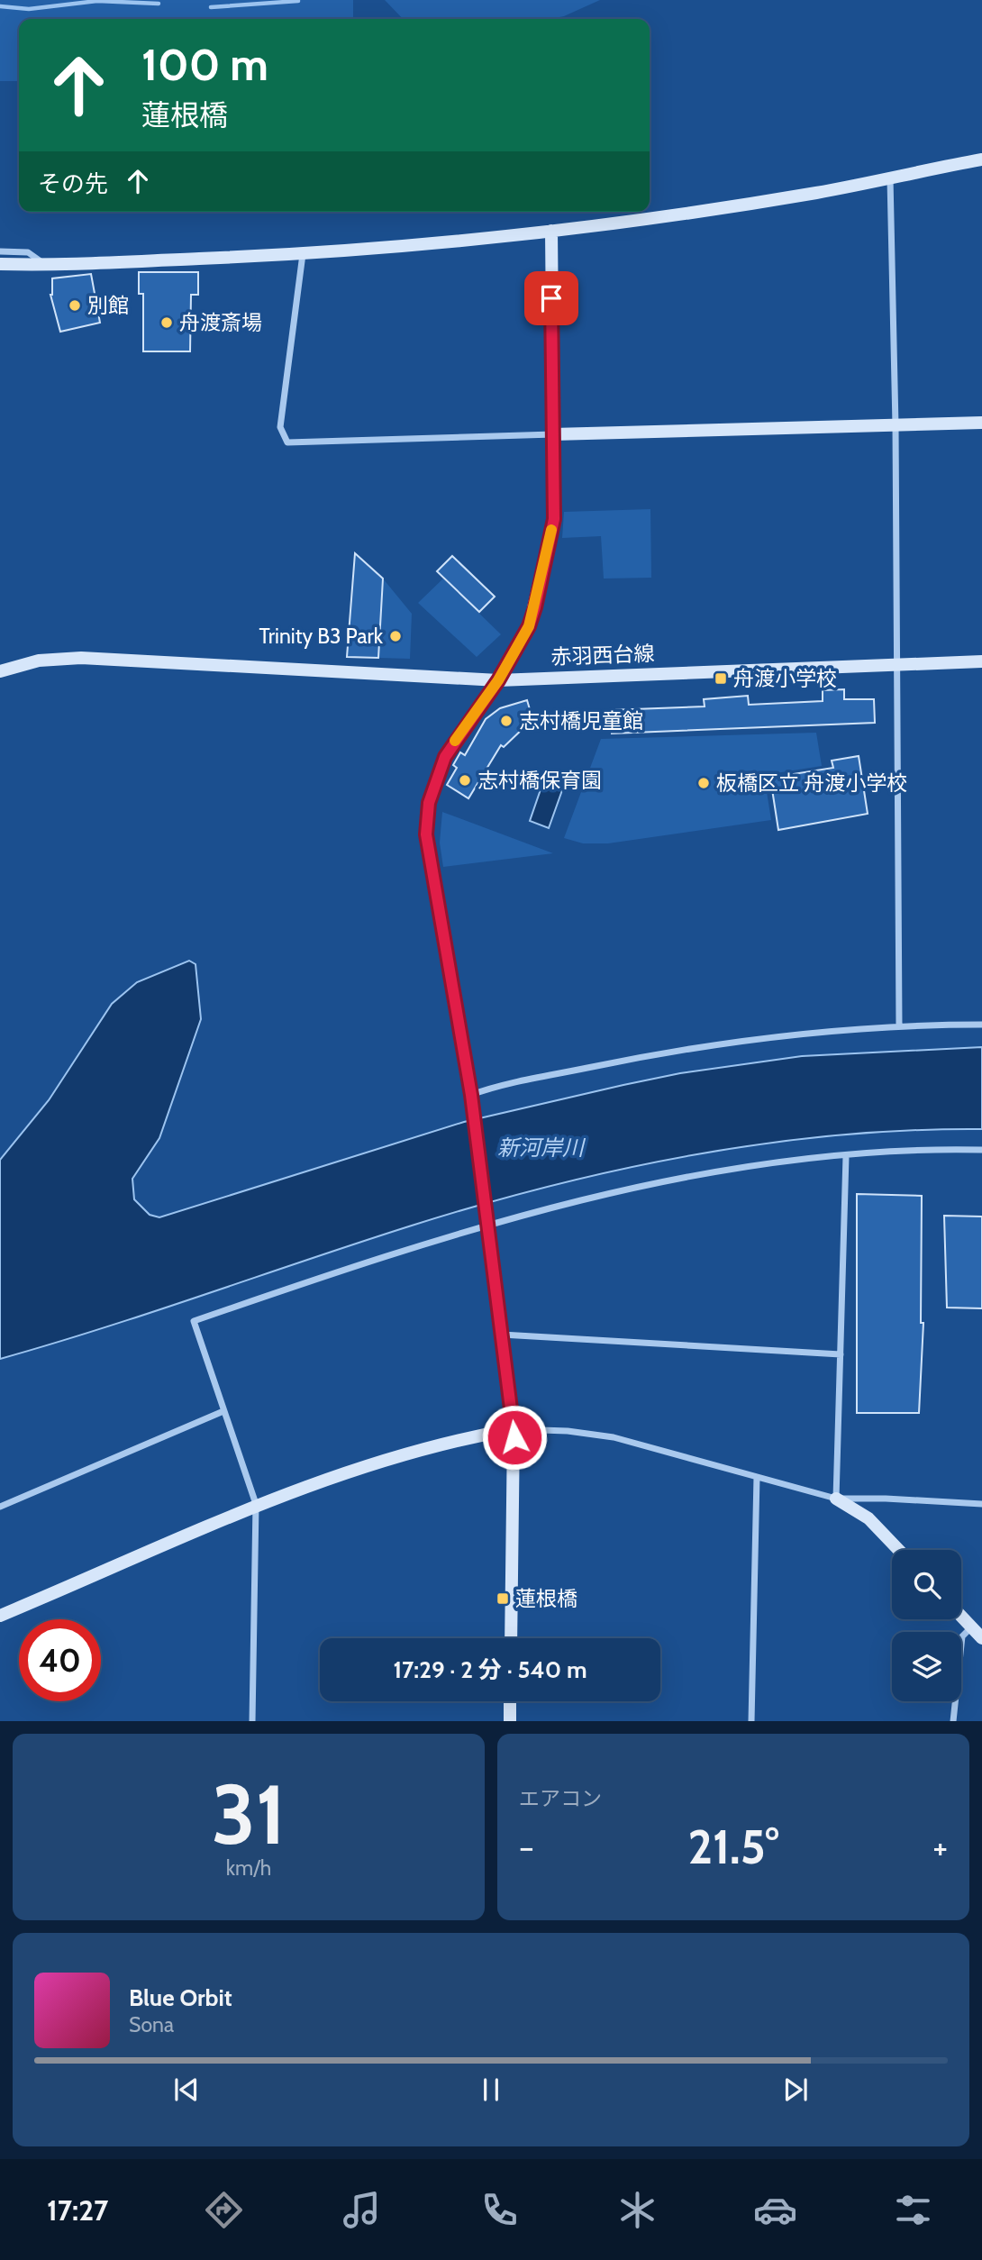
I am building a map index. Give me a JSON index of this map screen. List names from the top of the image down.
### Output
{
  "streets": {
    "street": ["赤羽西台線"]
  },
  "water": ["新河岸川"],
  "places": {
    "other": [
      "別館",
      "舟渡斎場",
      "Trinity B3 Park",
      "志村橋児童館",
      "志村橋保育園",
      "板橋区立 舟渡小学校"
    ],
    "transit": ["舟渡小学校", "蓮根橋"]
  },
  "page": {
    "turn": ["100 m", "蓮根橋"],
    "then": "その先",
    "limit": "40",
    "trip": "17:29 · 2 分 · 540 m",
    "tile": [
      ["31", "km/h"],
      "エアコン"
    ],
    "heat": ["−", "21.5°", "+"],
    "song": ["Blue Orbit", "Sona"],
    "tabs": "17:27"
  }
}
